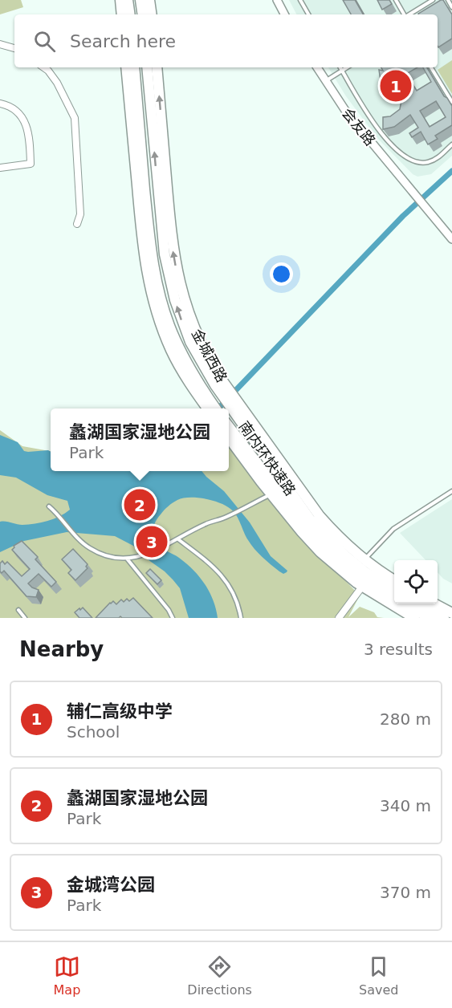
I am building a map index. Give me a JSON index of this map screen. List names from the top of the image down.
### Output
{
  "streets": {
    "main road": ["金城西路", "南内环快速路"],
    "street": ["会友路"]
  },
  "crossings": [
    ["金城西路", "南内环快速路"]
  ],
  "page": {
    "search": "Search here",
    "pins": ["1", "2", "3"],
    "popup": ["蠡湖国家湿地公园", "Park"],
    "heading": ["Nearby", "3 results"],
    "list": [
      {
        "mark": "1",
        "name": "辅仁高级中学",
        "note": "School",
        "value": "280 m"
      },
      {
        "mark": "2",
        "name": "蠡湖国家湿地公园",
        "note": "Park",
        "value": "340 m"
      },
      {
        "mark": "3",
        "name": "金城湾公园",
        "note": "Park",
        "value": "370 m"
      }
    ],
    "nav": ["Map", "Directions", "Saved"]
  }
}
